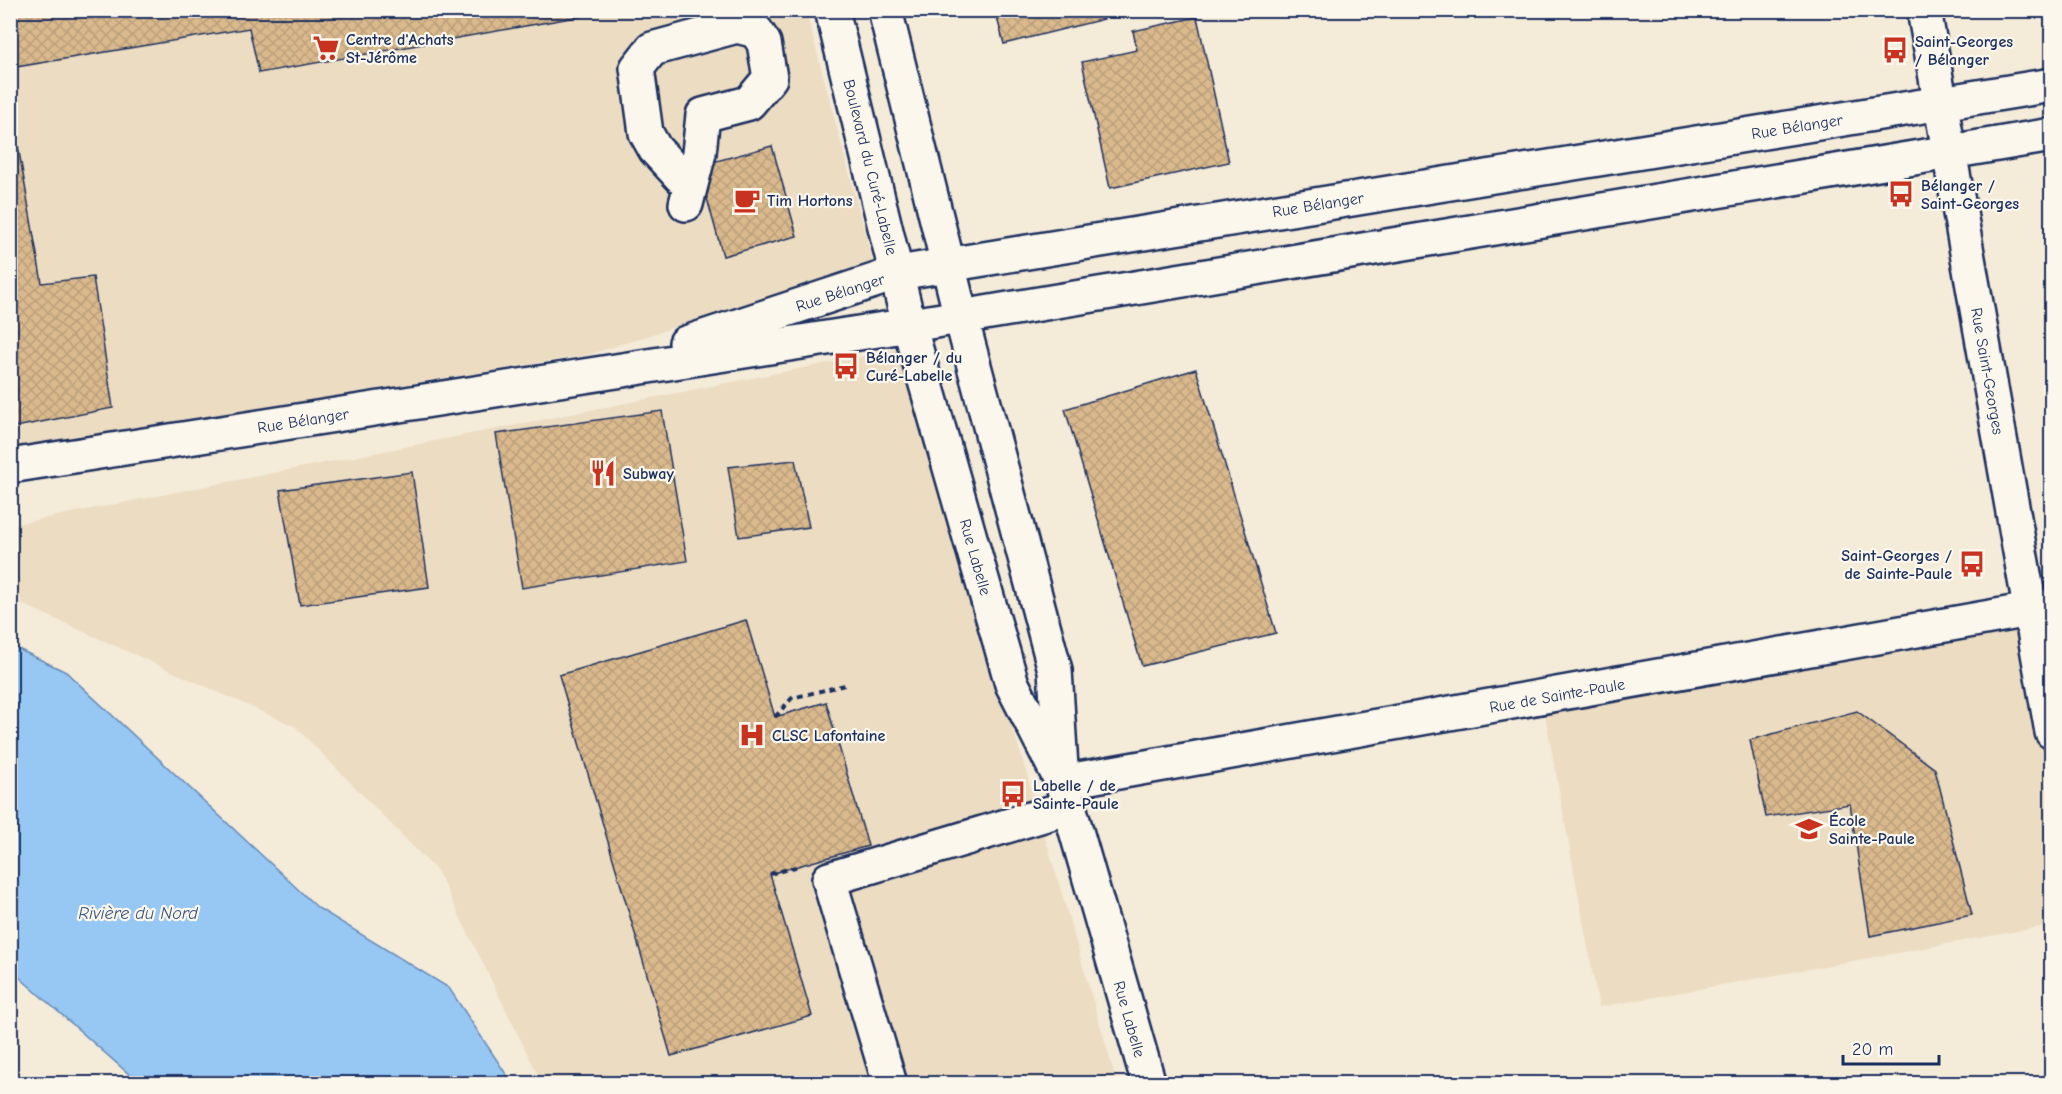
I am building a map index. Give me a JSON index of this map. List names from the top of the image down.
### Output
{
  "streets": {
    "street": [
      "Rue Bélanger",
      "Boulevard du Curé-Labelle",
      "Rue Saint-Georges",
      "Rue Labelle",
      "Rue de Sainte-Paule"
    ]
  },
  "crossings": [
    ["Rue Bélanger", "Boulevard du Curé-Labelle"],
    ["Rue Bélanger", "Rue Saint-Georges"],
    ["Rue Bélanger", "Rue Labelle"],
    ["Boulevard du Curé-Labelle", "Rue Labelle"],
    ["Rue Saint-Georges", "Rue de Sainte-Paule"],
    ["Rue Labelle", "Rue de Sainte-Paule"]
  ],
  "water": ["Rivière du Nord"],
  "places": {
    "supermarket": ["Centre d'Achats St-Jérôme"],
    "bus stop": [
      "Saint-Georges / Bélanger",
      "Bélanger / Saint-Georges",
      "Bélanger / du Curé-Labelle",
      "Saint-Georges / de Sainte-Paule",
      "Labelle / de Sainte-Paule"
    ],
    "cafe": ["Tim Hortons"],
    "restaurant": ["Subway"],
    "hospital": ["CLSC Lafontaine"],
    "school or university": ["École Sainte-Paule"]
  },
  "scale_bar": "20 m"
}
